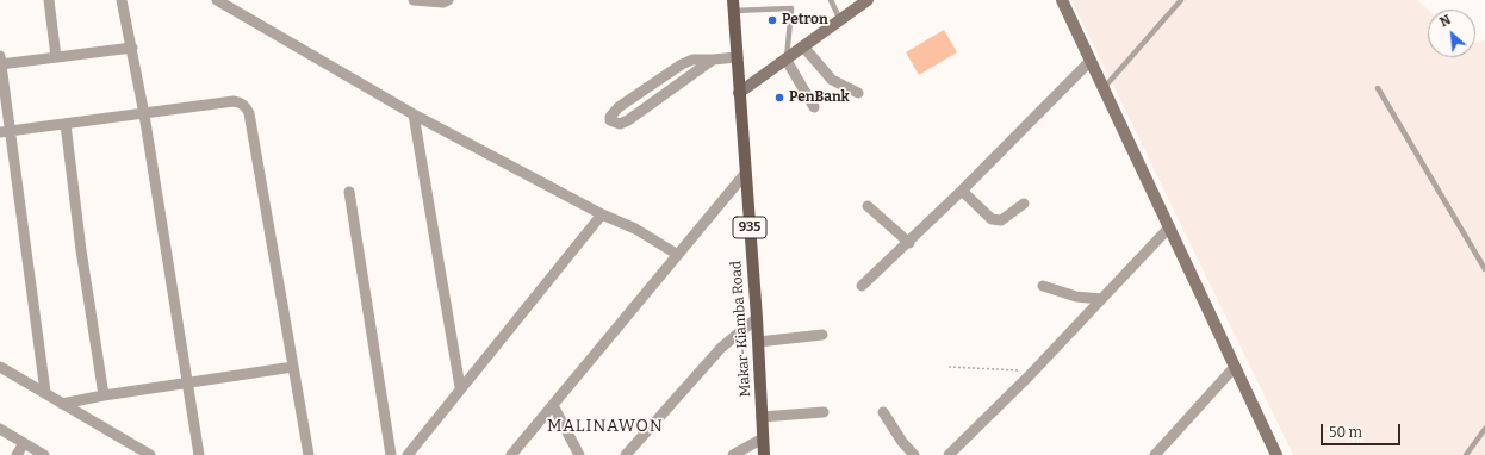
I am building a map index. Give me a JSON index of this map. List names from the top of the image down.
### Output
{
  "streets": {
    "main road": ["935", "Makar-Kiamba Road"]
  },
  "districts": ["MALINAWON"],
  "places": ["Petron", "PenBank"],
  "scale_bar": "50 m",
  "north": "top left"
}
